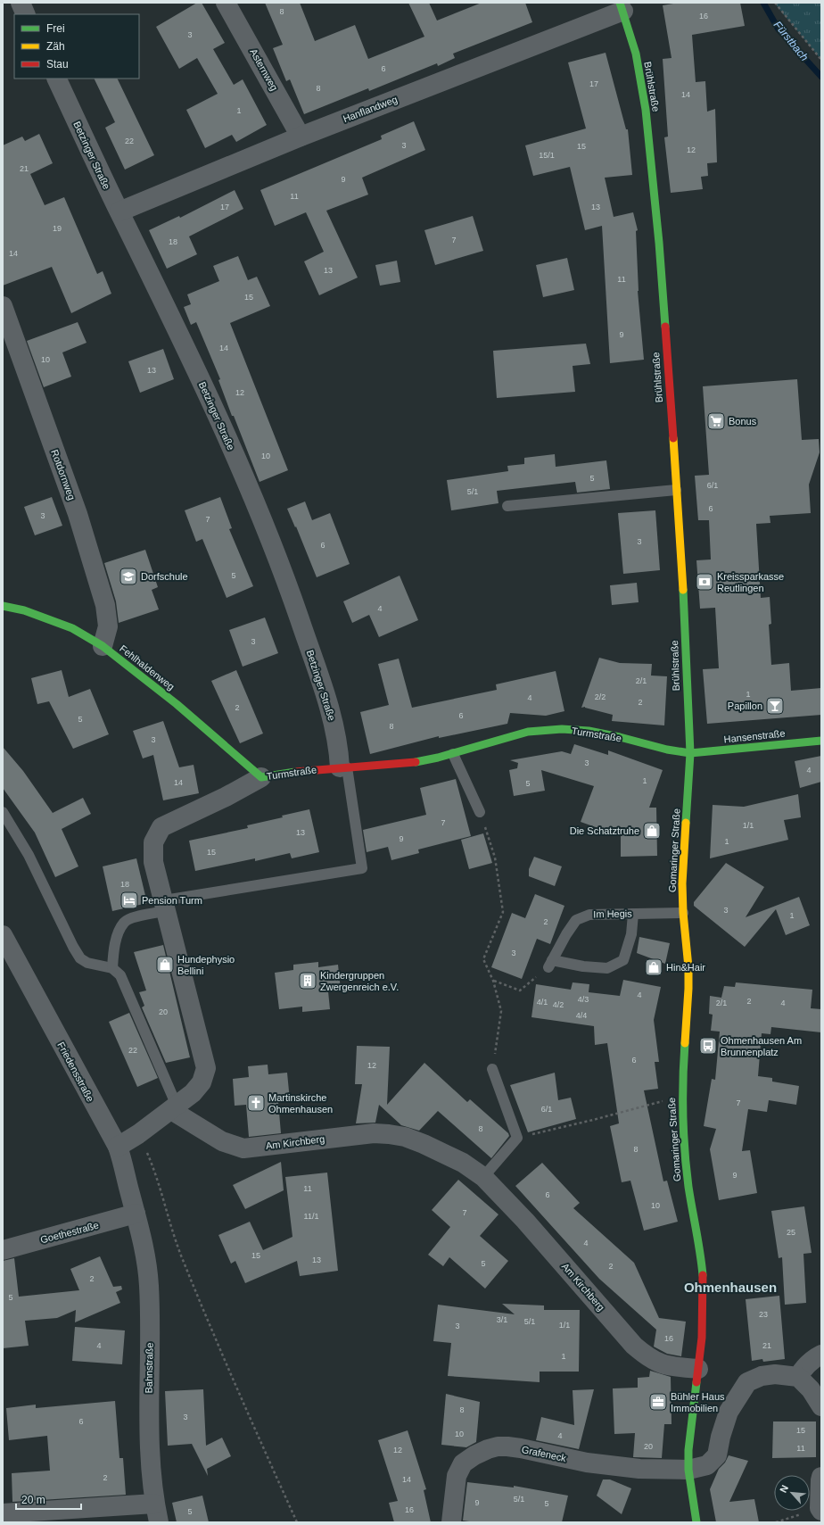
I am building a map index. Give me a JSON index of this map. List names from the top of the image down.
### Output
{
  "streets": {
    "street": [
      "Asternweg",
      "Brühlstraße",
      "Hanflandweg",
      "Betzinger Straße",
      "Rotdornweg",
      "Fehlhaldenweg",
      "Turmstraße",
      "Hansenstraße",
      "Gomaringer Straße",
      "Friedensstraße",
      "Am Kirchberg",
      "Goethestraße",
      "Bahnstraße",
      "Grafeneck"
    ],
    "lane": ["Im Hegis"]
  },
  "crossings": [
    ["Asternweg", "Hanflandweg"],
    ["Brühlstraße", "Hanflandweg"],
    ["Brühlstraße", "Turmstraße"],
    ["Brühlstraße", "Hansenstraße"],
    ["Brühlstraße", "Gomaringer Straße"],
    ["Hanflandweg", "Betzinger Straße"],
    ["Betzinger Straße", "Turmstraße"],
    ["Rotdornweg", "Fehlhaldenweg"],
    ["Fehlhaldenweg", "Turmstraße"],
    ["Turmstraße", "Hansenstraße"],
    ["Turmstraße", "Gomaringer Straße"],
    ["Turmstraße", "Am Kirchberg"],
    ["Hansenstraße", "Gomaringer Straße"],
    ["Gomaringer Straße", "Im Hegis"],
    ["Gomaringer Straße", "Am Kirchberg"],
    ["Gomaringer Straße", "Grafeneck"],
    ["Friedensstraße", "Goethestraße"],
    ["Friedensstraße", "Bahnstraße"],
    ["Goethestraße", "Bahnstraße"]
  ],
  "districts": ["Ohmenhausen"],
  "water": ["Fürstbach"],
  "places": {
    "supermarket": ["Bonus"],
    "school or university": ["Dorfschule"],
    "bank": ["Kreissparkasse Reutlingen"],
    "bar": ["Papillon"],
    "shop": ["Die Schatztruhe", "Hundephysio Bellini", "Hin&Hair"],
    "hotel": ["Pension Turm"],
    "building": ["Kindergruppen Zwergenreich e.V."],
    "bus stop": ["Ohmenhausen Am Brunnenplatz"],
    "church": ["Martinskirche Ohmenhausen"],
    "office": ["Bühler Haus Immobilien"]
  },
  "house_numbers": [
    "8",
    "16",
    "3",
    "6",
    "17",
    "8",
    "14",
    "1",
    "22",
    "3",
    "15",
    "12",
    "15/1",
    "21",
    "9",
    "11",
    "17",
    "13",
    "19",
    "7",
    "18",
    "14",
    "13",
    "11",
    "15",
    "9",
    "14",
    "10",
    "13",
    "12",
    "10",
    "5",
    "6/1",
    "5/1",
    "6",
    "3",
    "7",
    "3",
    "6",
    "5",
    "4",
    "3",
    "2/1",
    "1",
    "2/2",
    "4",
    "2",
    "2",
    "6",
    "5",
    "8",
    "3",
    "3",
    "4",
    "1",
    "14",
    "5",
    "7",
    "1/1",
    "13",
    "9",
    "1",
    "15",
    "18",
    "3",
    "1",
    "2",
    "3",
    "4",
    "4/3",
    "2",
    "4/1",
    "2/1",
    "4",
    "4/2",
    "20",
    "4/4",
    "22",
    "6",
    "12",
    "7",
    "6/1",
    "8",
    "8",
    "9",
    "11",
    "6",
    "10",
    "7",
    "11/1",
    "25",
    "4",
    "15",
    "13",
    "5",
    "2",
    "2",
    "5",
    "23",
    "3/1",
    "5/1",
    "1/1",
    "3",
    "16",
    "4",
    "21",
    "1",
    "8",
    "3",
    "6",
    "15",
    "10",
    "4",
    "20",
    "11",
    "12",
    "2",
    "14",
    "5/1",
    "9",
    "5",
    "16",
    "5"
  ],
  "legend": ["Frei", "Zäh", "Stau"],
  "scale_bar": "20 m",
  "north": "top left"
}
